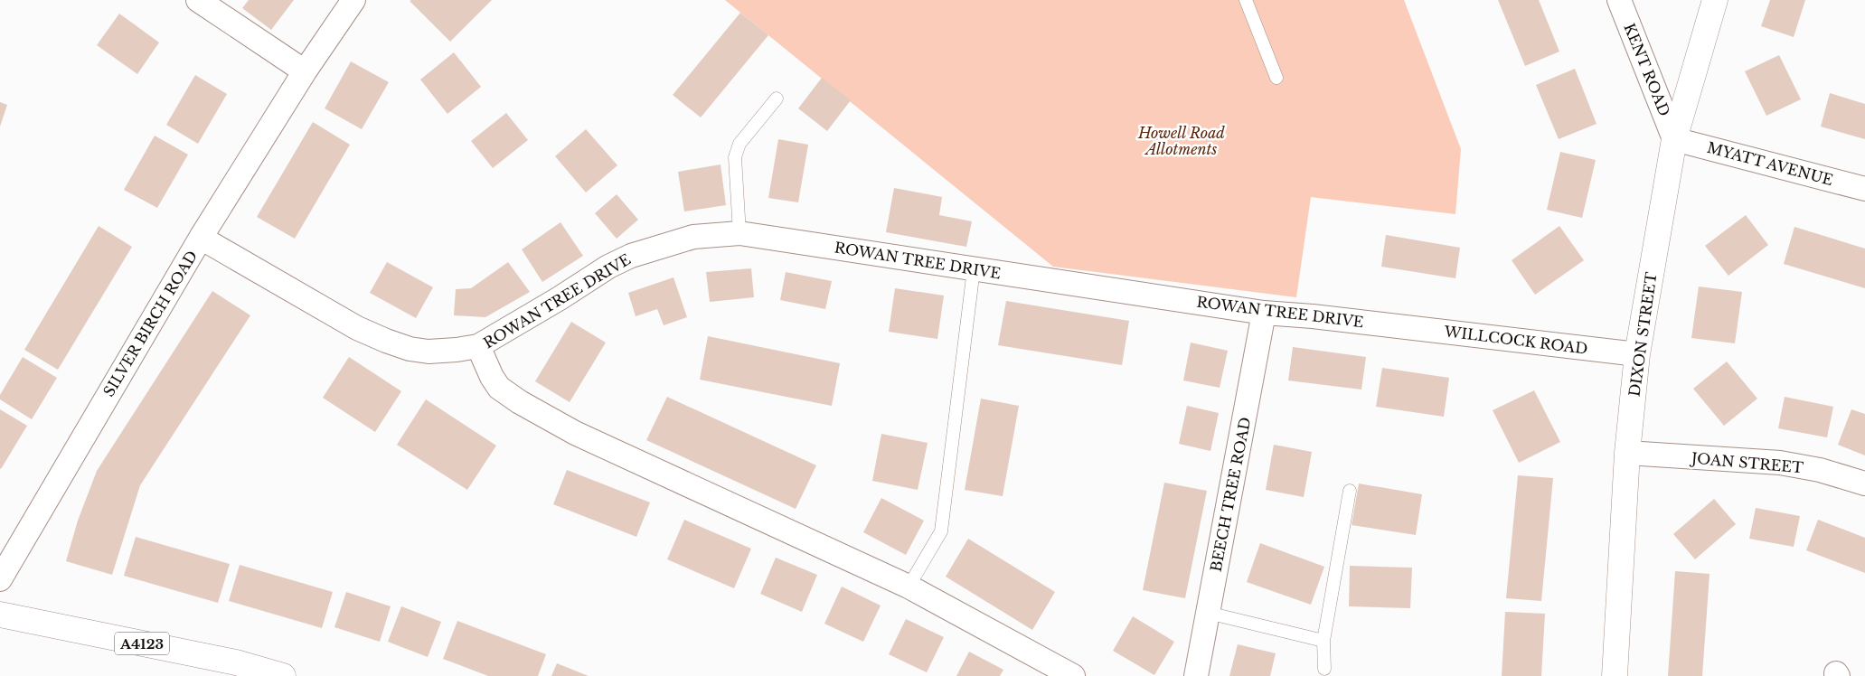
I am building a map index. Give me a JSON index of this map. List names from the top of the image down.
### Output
{
  "streets": {
    "main road": ["DIXON STREET", "A4123"],
    "street": [
      "KENT ROAD",
      "MYATT AVENUE",
      "ROWAN TREE DRIVE",
      "SILVER BIRCH ROAD",
      "WILLCOCK ROAD",
      "JOAN STREET",
      "BEECH TREE ROAD"
    ]
  },
  "crossings": [
    ["KENT ROAD", "MYATT AVENUE"],
    ["KENT ROAD", "DIXON STREET"],
    ["MYATT AVENUE", "DIXON STREET"],
    ["ROWAN TREE DRIVE", "WILLCOCK ROAD"],
    ["ROWAN TREE DRIVE", "BEECH TREE ROAD"],
    ["DIXON STREET", "WILLCOCK ROAD"],
    ["DIXON STREET", "JOAN STREET"]
  ],
  "parks": ["Howell Road Allotments"]
}
